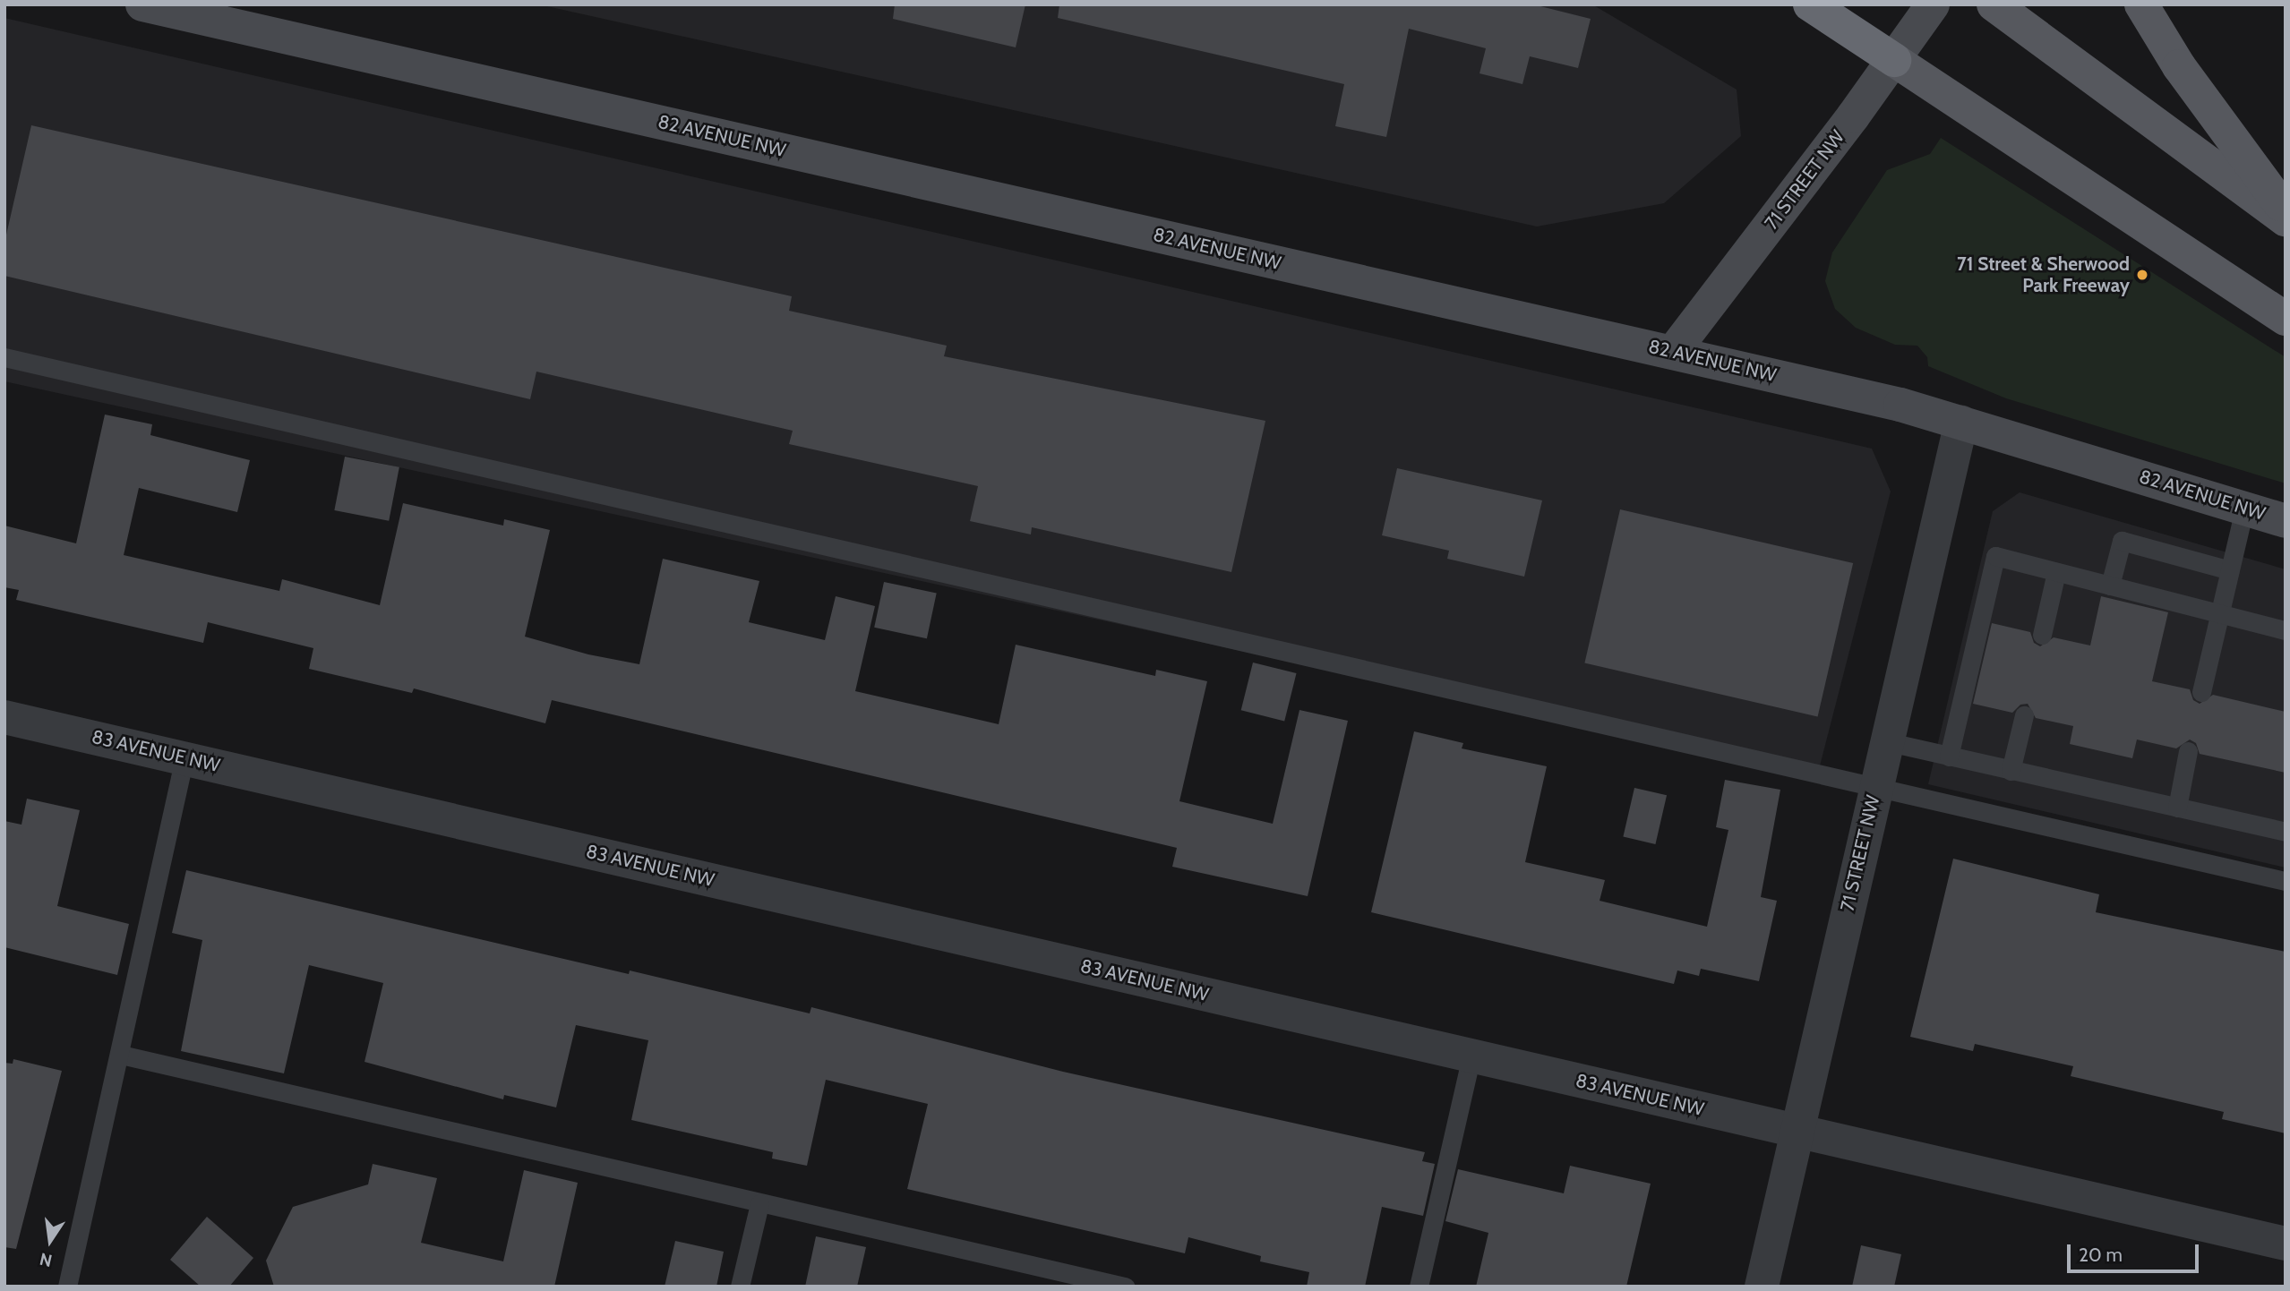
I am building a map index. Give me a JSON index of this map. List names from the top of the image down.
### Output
{
  "streets": {
    "street": ["82 AVENUE NW", "71 STREET NW", "83 AVENUE NW"]
  },
  "crossings": [
    ["82 AVENUE NW", "71 STREET NW"],
    ["71 STREET NW", "83 AVENUE NW"]
  ],
  "places": ["71 Street & Sherwood Park Freeway"],
  "scale_bar": "20 m",
  "north": "bottom"
}
